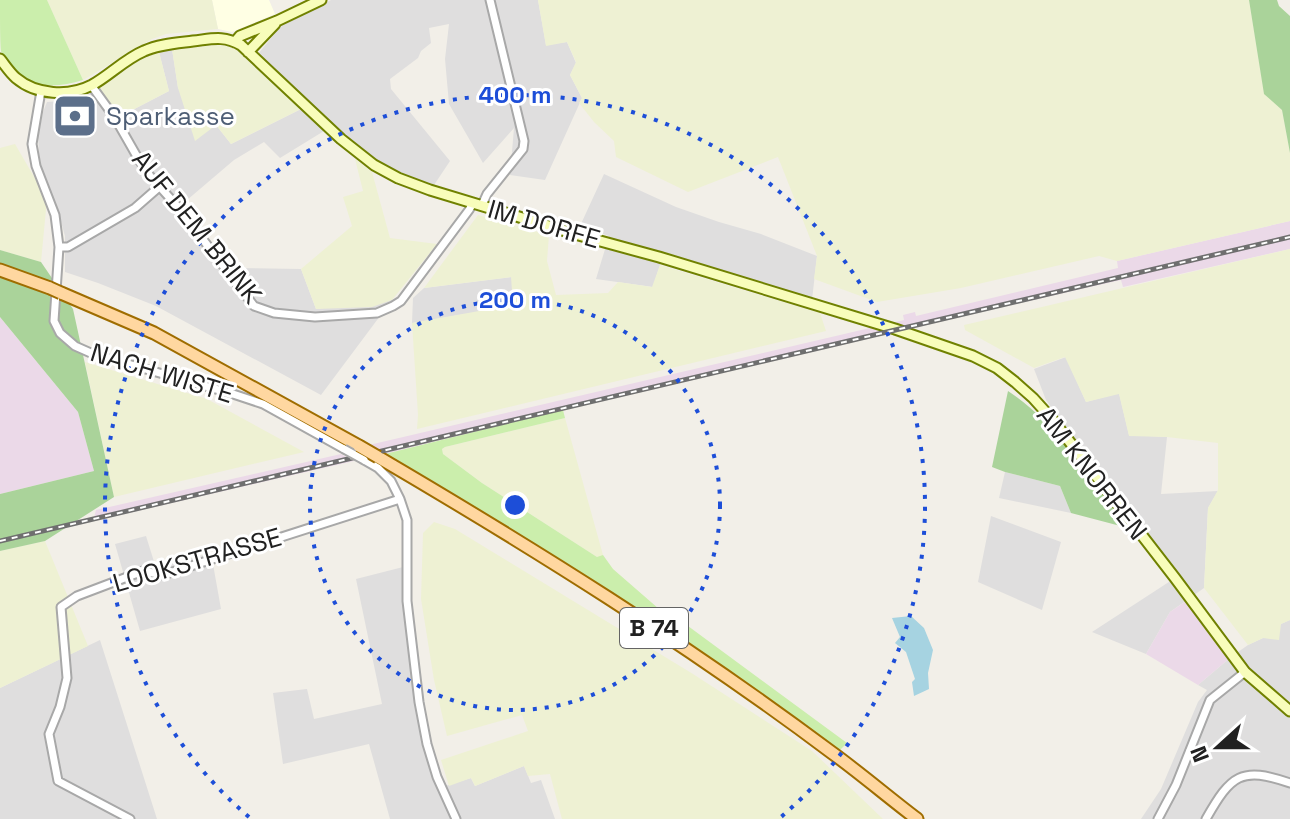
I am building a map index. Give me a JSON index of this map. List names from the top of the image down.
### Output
{
  "streets": {
    "main road": ["B 74"],
    "street": [
      "IM DORFE",
      "AUF DEM BRINK",
      "NACH WISTE",
      "AM KNORREN",
      "LOOKSTRASSE"
    ]
  },
  "crossings": [
    ["IM DORFE", "AUF DEM BRINK"],
    ["IM DORFE", "AM KNORREN"],
    ["NACH WISTE", "LOOKSTRASSE"]
  ],
  "places": {
    "bank": ["Sparkasse"]
  },
  "north": "left",
  "rings": ["400 m", "200 m"]
}
